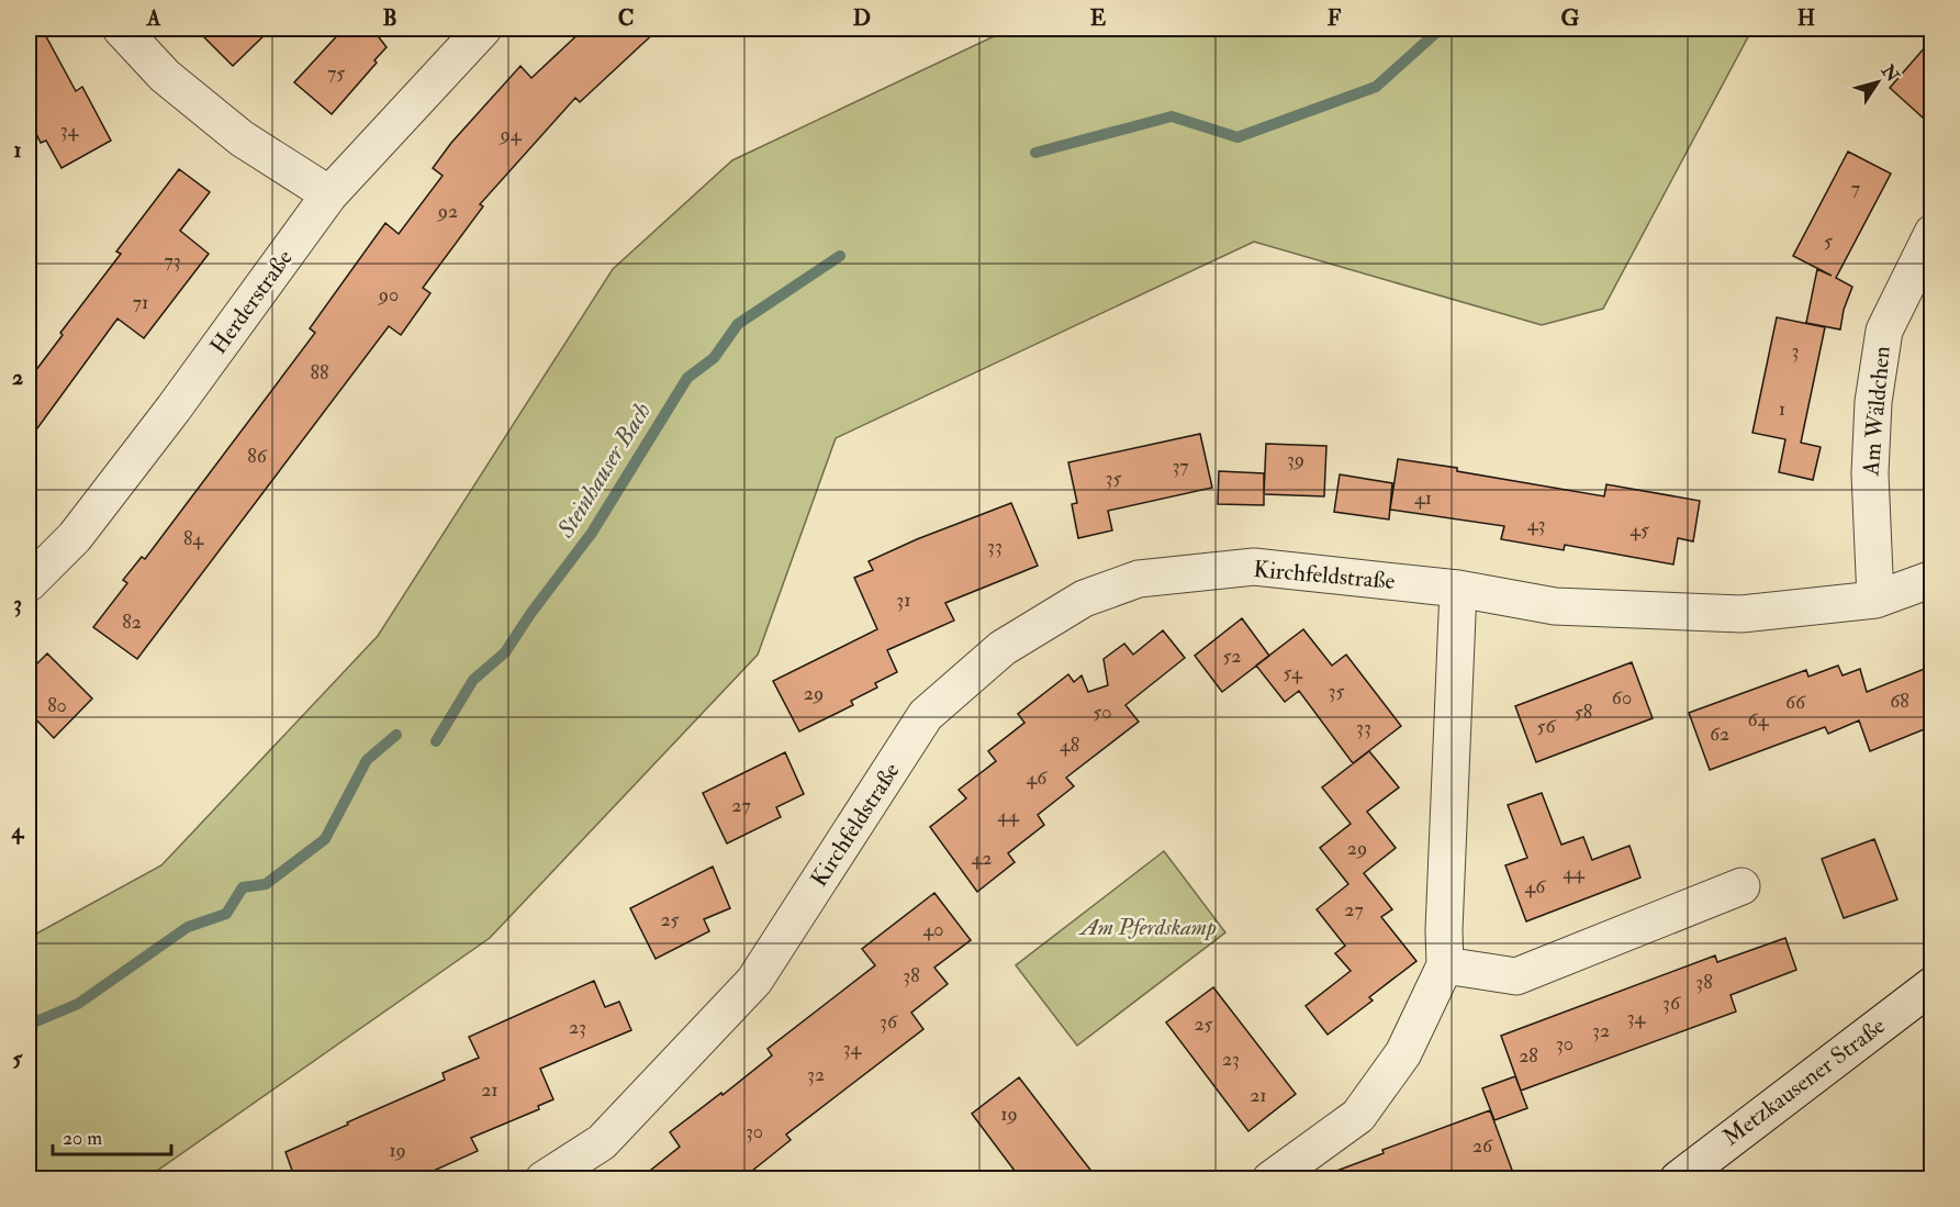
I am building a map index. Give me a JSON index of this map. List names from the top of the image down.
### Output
{
  "streets": {
    "street": [
      "Herderstraße",
      "Am Wäldchen",
      "Kirchfeldstraße",
      "Metzkausener Straße"
    ]
  },
  "crossings": [
    ["Am Wäldchen", "Kirchfeldstraße"]
  ],
  "water": ["Steinhauser Bach"],
  "parks": ["Am Pferdskamp"],
  "house_numbers": [
    "75",
    "34",
    "94",
    "7",
    "92",
    "5",
    "73",
    "90",
    "71",
    "3",
    "88",
    "1",
    "86",
    "39",
    "37",
    "35",
    "41",
    "43",
    "45",
    "84",
    "33",
    "31",
    "82",
    "52",
    "54",
    "35",
    "29",
    "60",
    "68",
    "66",
    "80",
    "50",
    "58",
    "64",
    "56",
    "33",
    "62",
    "48",
    "46",
    "27",
    "44",
    "29",
    "42",
    "44",
    "46",
    "27",
    "25",
    "40",
    "38",
    "38",
    "36",
    "34",
    "36",
    "25",
    "23",
    "32",
    "30",
    "34",
    "28",
    "23",
    "32",
    "21",
    "21",
    "19",
    "30",
    "26",
    "19"
  ],
  "scale_bar": "20 m",
  "north": "top right",
  "grid": {
    "columns": [
      "A",
      "B",
      "C",
      "D",
      "E",
      "F",
      "G",
      "H"
    ],
    "rows": [
      "1",
      "2",
      "3",
      "4",
      "5"
    ]
  }
}
